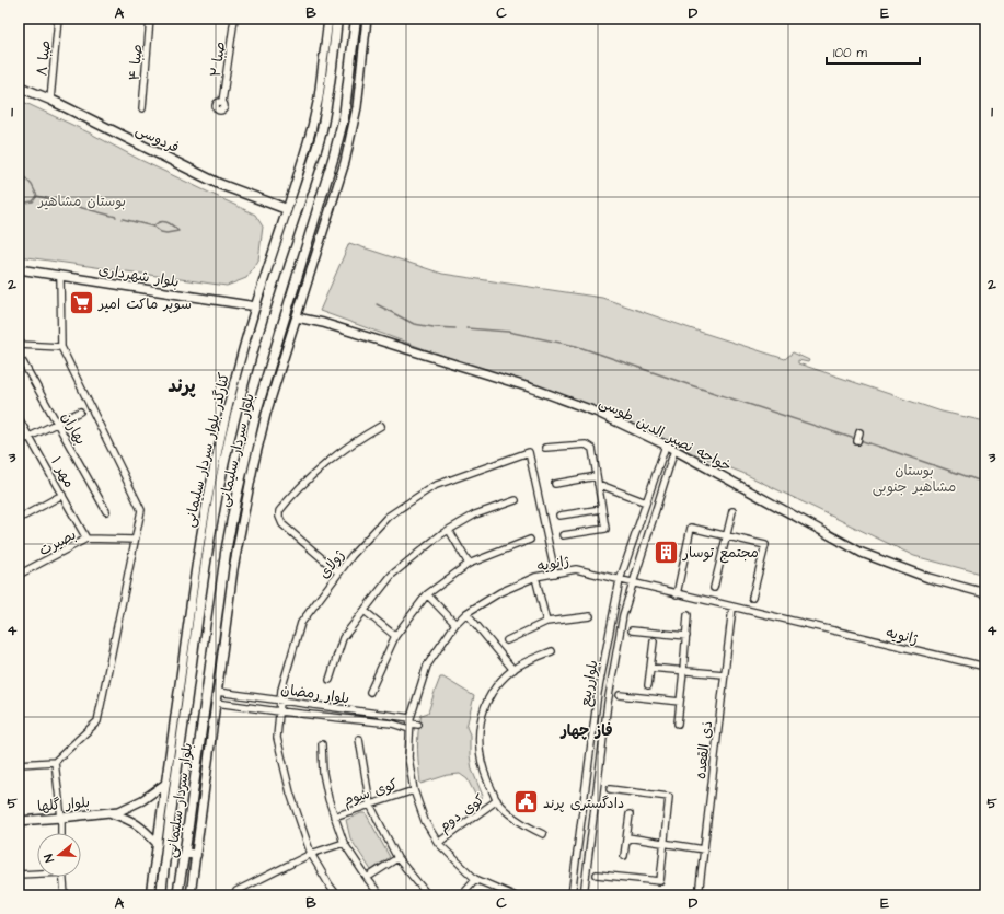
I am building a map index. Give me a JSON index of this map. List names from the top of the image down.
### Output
{
  "streets": {
    "main road": ["فردوسی", "بلوار سردار سلیمانی"],
    "street": [
      "صبا ۸",
      "صبا ۲",
      "صبا ۴",
      "بلوار شهرداری",
      "بهاران",
      "خواجه نصیر الدین طوسی",
      "کنارگذر بلوار سردار سلیمانی",
      "مهر ۱",
      "بصیرت",
      "ژانویه",
      "ژولای",
      "بلوارربیع",
      "بلوار رمضان",
      "ذی القعده",
      "کوی سوم",
      "بلوار گلها",
      "کوی دوم"
    ]
  },
  "crossings": [
    ["صبا ۸", "فردوسی"],
    ["فردوسی", "کنارگذر بلوار سردار سلیمانی"],
    ["بلوار شهرداری", "کنارگذر بلوار سردار سلیمانی"],
    ["خواجه نصیر الدین طوسی", "بلوارربیع"],
    ["کنارگذر بلوار سردار سلیمانی", "بلوار گلها"],
    ["مهر ۱", "بصیرت"],
    ["ژانویه", "ژولای"],
    ["ژانویه", "بلوارربیع"],
    ["ژانویه", "بلوار رمضان"],
    ["ژانویه", "ذی القعده"],
    ["ژانویه", "کوی سوم"],
    ["ژانویه", "کوی دوم"],
    ["ژولای", "بلوار رمضان"]
  ],
  "districts": ["پرند", "فاز چهار"],
  "parks": ["بوستان مشاهیر", "بوستان مشاهیر جنوبی"],
  "places": {
    "supermarket": ["سوپر ماکت امیر"],
    "building": ["مجتمع توسار"],
    "public building": ["دادگستری پرند"]
  },
  "scale_bar": "100 m",
  "north": "left",
  "grid": {
    "columns": [
      "A",
      "B",
      "C",
      "D",
      "E"
    ],
    "rows": [
      "1",
      "2",
      "3",
      "4",
      "5"
    ]
  }
}
